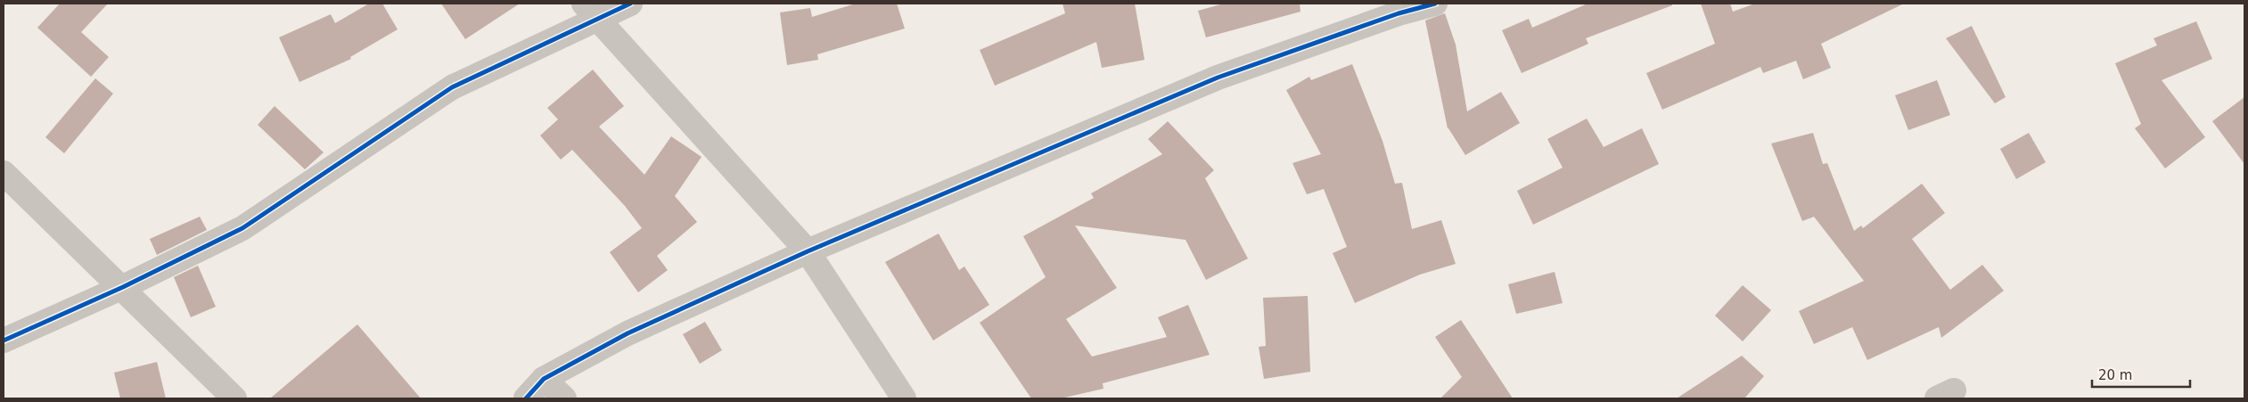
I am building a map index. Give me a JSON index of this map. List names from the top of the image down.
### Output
{
  "scale_bar": "20 m"
}
